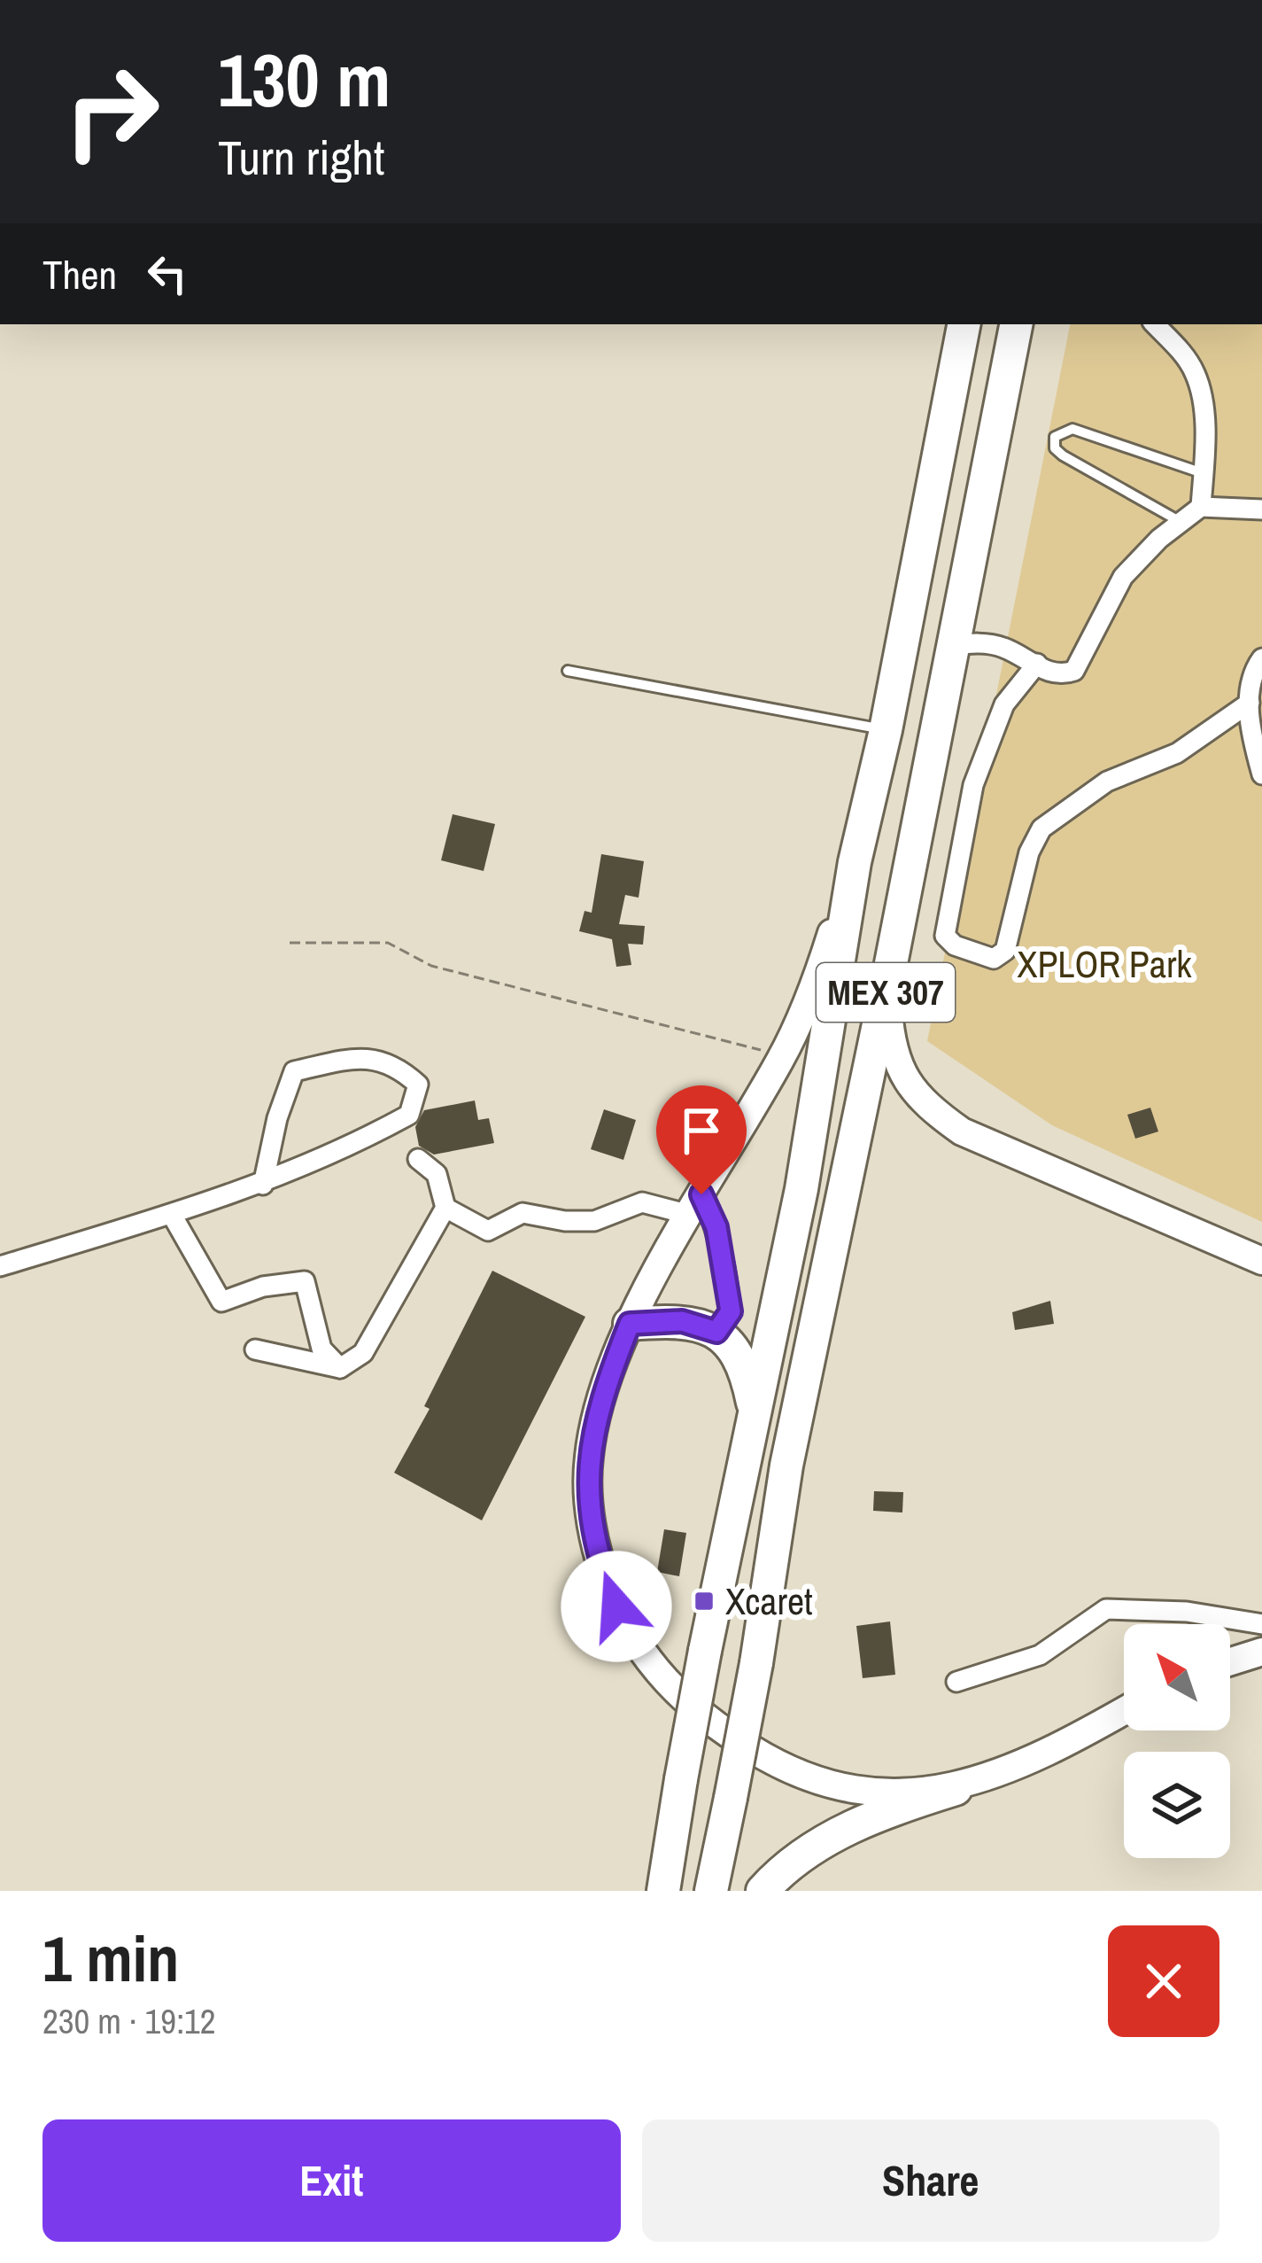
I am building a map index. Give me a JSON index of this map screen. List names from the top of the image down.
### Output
{
  "streets": {
    "highway": ["MEX 307"]
  },
  "parks": ["XPLOR Park"],
  "places": {
    "transit": ["Xcaret"]
  },
  "north": "top left",
  "page": {
    "turn": ["130 m", "Turn right"],
    "then": "Then",
    "heading": ["1 min", "230 m · 19:12"],
    "buttons": ["Exit", "Share"]
  }
}
